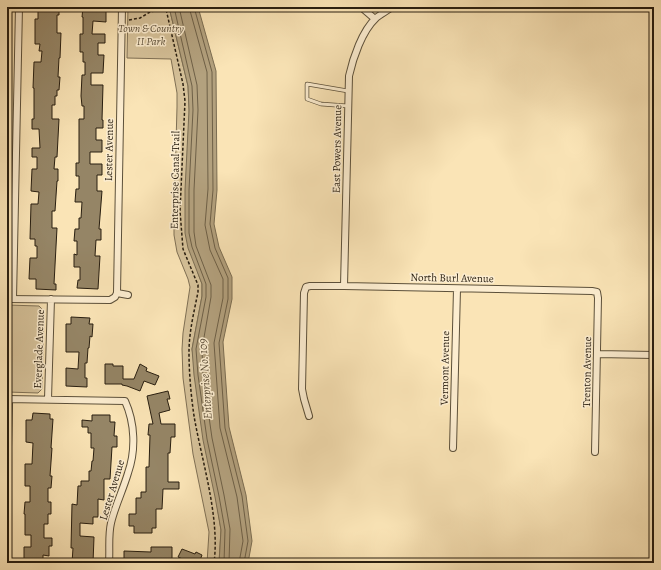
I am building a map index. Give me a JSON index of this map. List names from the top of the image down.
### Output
{
  "streets": {
    "street": [
      "East Powers Avenue",
      "Lester Avenue",
      "North Burl Avenue",
      "Everglade Avenue",
      "Vermont Avenue",
      "Trenton Avenue"
    ],
    "path": ["Enterprise Canal Trail"]
  },
  "crossings": [
    ["East Powers Avenue", "North Burl Avenue"],
    ["Lester Avenue", "Enterprise Canal Trail"],
    ["Lester Avenue", "Everglade Avenue"],
    ["North Burl Avenue", "Vermont Avenue"],
    ["North Burl Avenue", "Trenton Avenue"]
  ],
  "water": ["Enterprise No. 109"],
  "parks": ["Town & Country II Park"]
}
